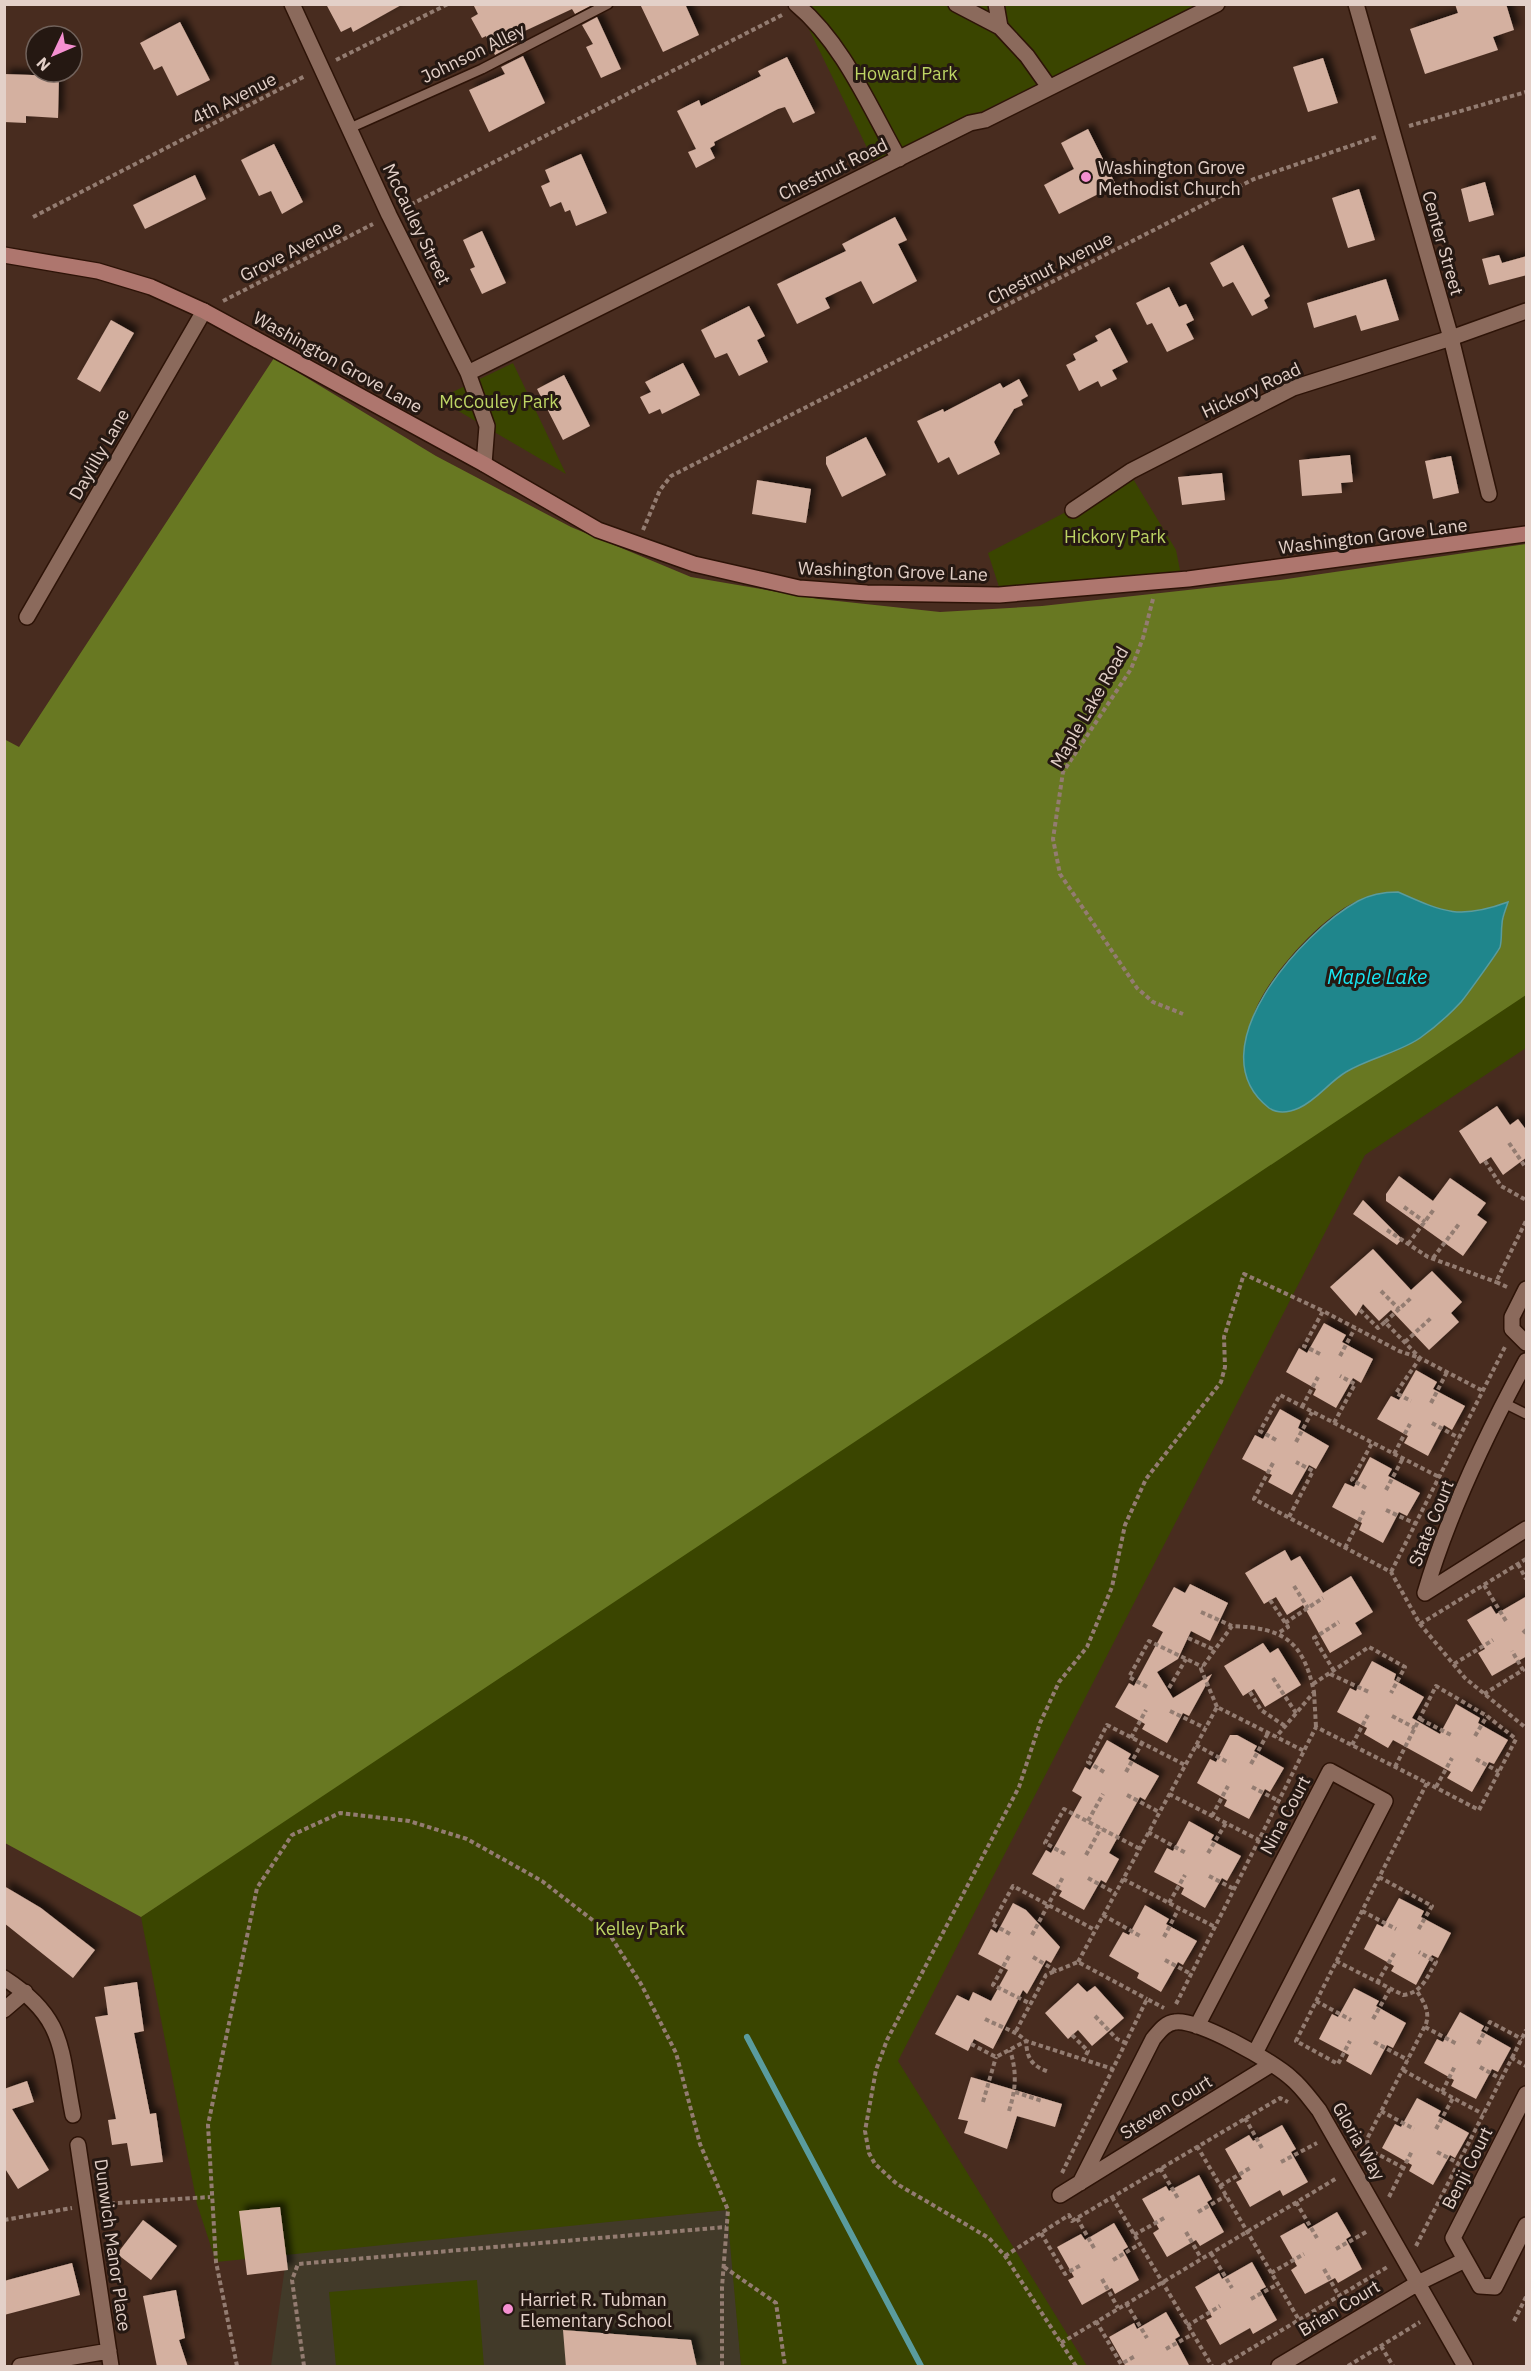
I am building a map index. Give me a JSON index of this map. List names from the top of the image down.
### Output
{
  "streets": {
    "street": [
      "Chestnut Road",
      "McCauley Street",
      "Center Street",
      "Washington Grove Lane",
      "Hickory Road",
      "Daylilly Lane",
      "State Court",
      "Nina Court",
      "Steven Court",
      "Gloria Way",
      "Benji Court",
      "Dunwich Manor Place",
      "Brian Court"
    ],
    "lane": ["Johnson Alley"],
    "path": [
      "4th Avenue",
      "Grove Avenue",
      "Chestnut Avenue",
      "Maple Lake Road"
    ]
  },
  "crossings": [
    ["Johnson Alley", "McCauley Street"],
    ["4th Avenue", "McCauley Street"],
    ["Chestnut Road", "McCauley Street"],
    ["McCauley Street", "Grove Avenue"],
    ["McCauley Street", "Washington Grove Lane"],
    ["Center Street", "Chestnut Avenue"],
    ["Center Street", "Hickory Road"],
    ["Grove Avenue", "Washington Grove Lane"],
    ["Grove Avenue", "Daylilly Lane"],
    ["Chestnut Avenue", "Washington Grove Lane"],
    ["Washington Grove Lane", "Daylilly Lane"],
    ["Washington Grove Lane", "Maple Lake Road"],
    ["Nina Court", "Gloria Way"],
    ["Steven Court", "Gloria Way"],
    ["Gloria Way", "Brian Court"]
  ],
  "water": ["Maple Lake"],
  "parks": [
    "Howard Park",
    "McCouley Park",
    "Hickory Park",
    "Kelley Park"
  ],
  "places": ["Washington Grove Methodist Church", "Harriet R. Tubman Elementary School"],
  "north": "bottom left"
}
